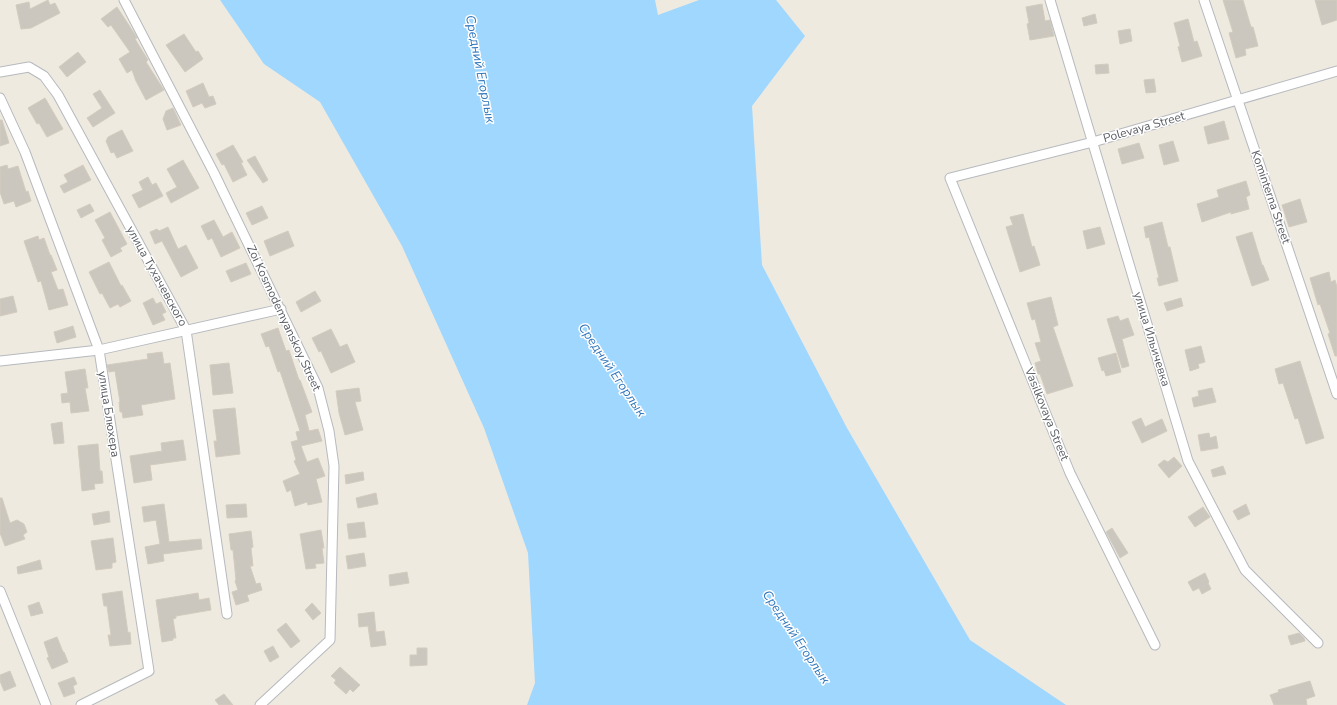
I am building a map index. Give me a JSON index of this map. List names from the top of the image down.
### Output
{
  "streets": {
    "street": [
      "Polevaya Street",
      "Kominterna Street",
      "улица Тухачевского",
      "Zoi Kosmodemyanskoy Street",
      "улица Ильичевка",
      "улица Блюхера",
      "Vasilkovaya Street"
    ]
  },
  "crossings": [
    ["Polevaya Street", "Kominterna Street"],
    ["Polevaya Street", "улица Ильичевка"],
    ["Polevaya Street", "Vasilkovaya Street"]
  ],
  "water": ["Средний Егорлык"]
}
